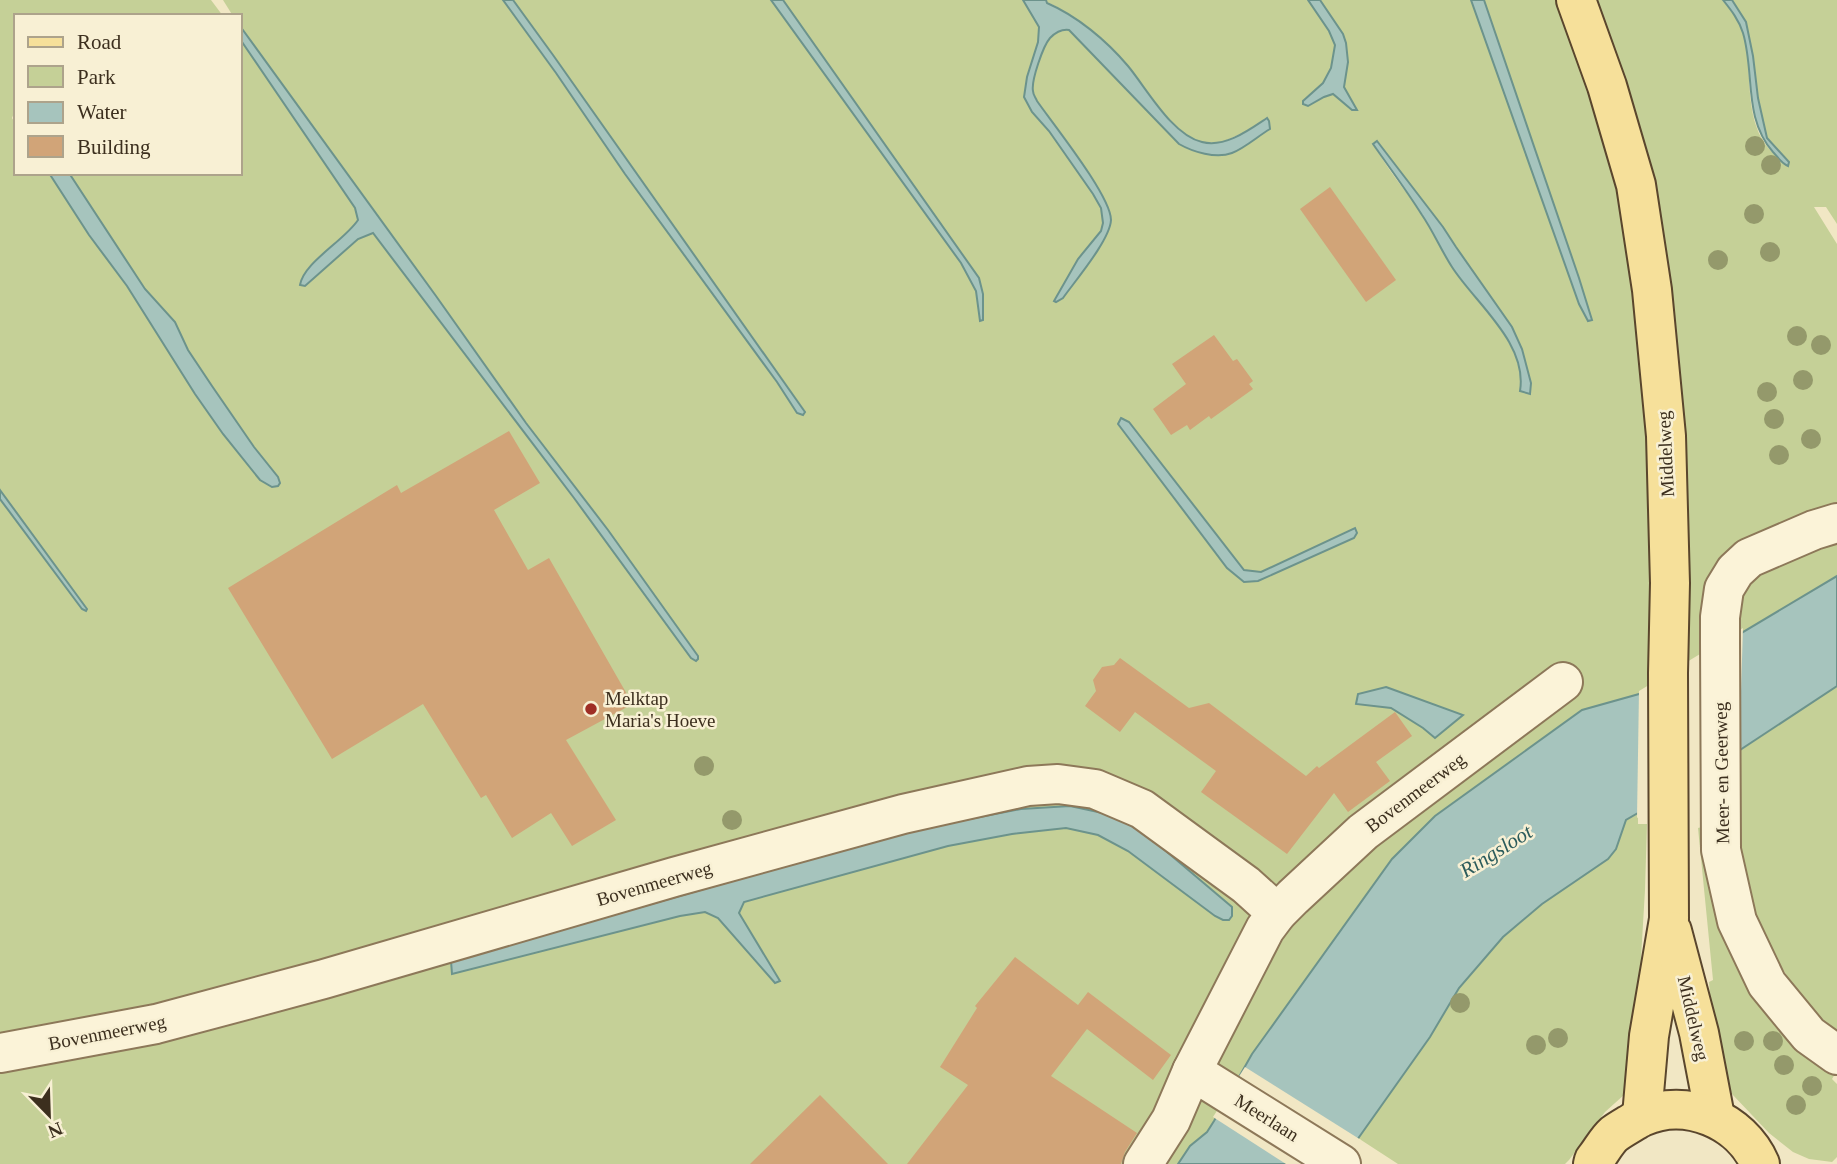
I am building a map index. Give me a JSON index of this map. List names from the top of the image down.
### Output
{
  "streets": {
    "main road": ["Middelweg"],
    "street": ["Meer- en Geerweg", "Bovenmeerweg", "Meerlaan"]
  },
  "crossings": [
    ["Bovenmeerweg", "Meerlaan"]
  ],
  "water": ["Ringsloot"],
  "places": ["Melktap Maria's Hoeve"],
  "legend": [
    "Road",
    "Park",
    "Water",
    "Building"
  ],
  "north": "bottom right"
}
